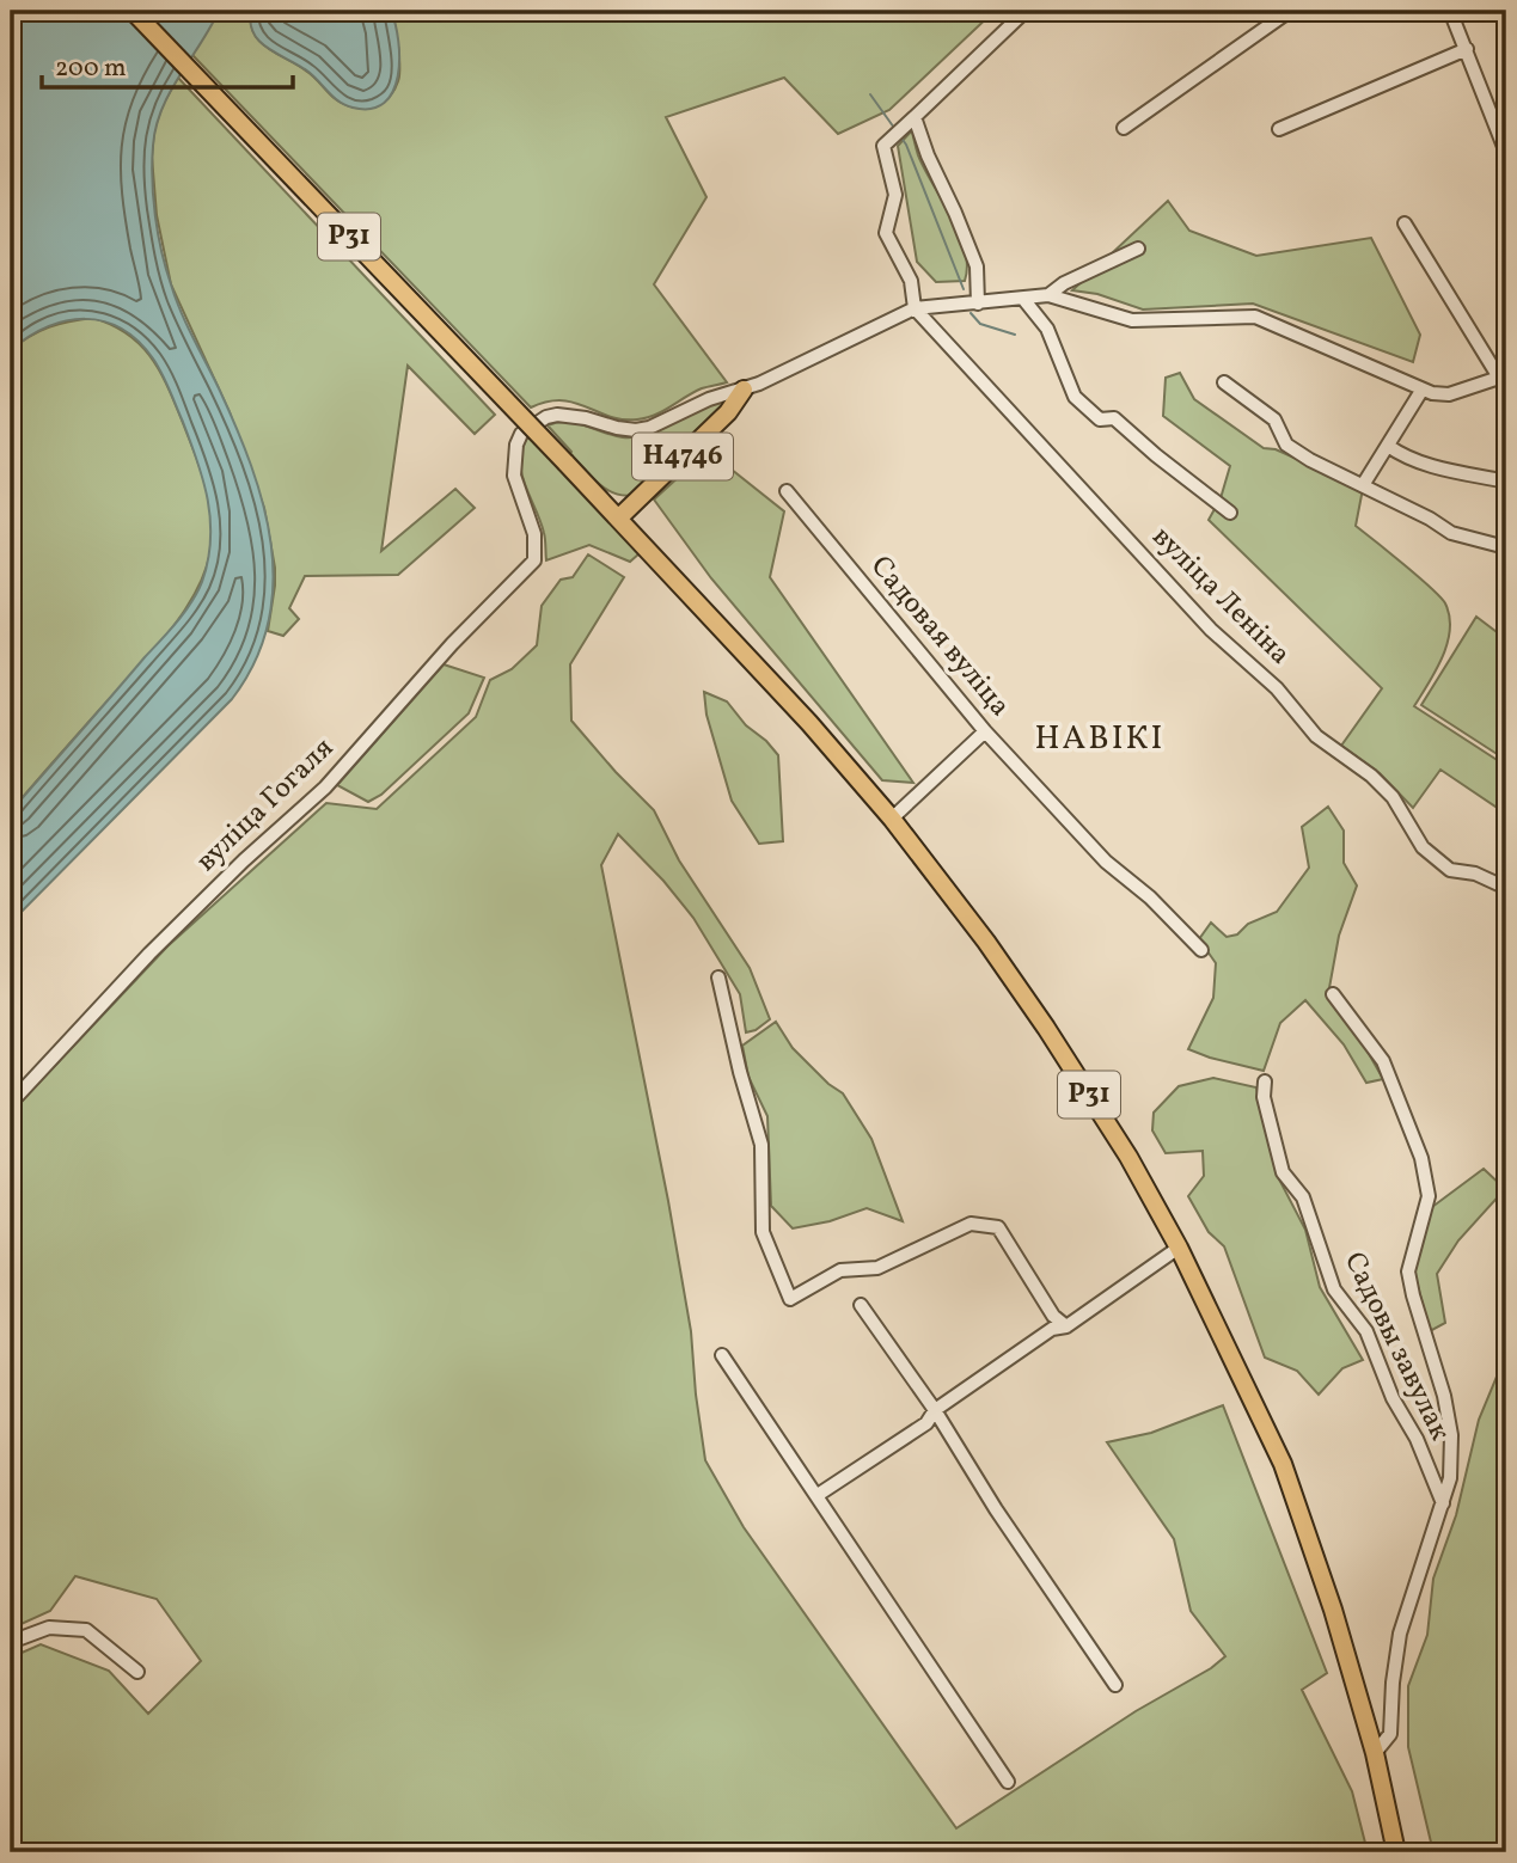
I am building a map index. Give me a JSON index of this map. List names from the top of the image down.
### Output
{
  "streets": {
    "main road": ["Р31", "Н4746"],
    "street": [
      "вуліца Леніна",
      "Садовая вуліца",
      "вуліца Гогаля",
      "Садовы завулак"
    ]
  },
  "crossings": [
    ["Р31", "Н4746"],
    ["Н4746", "вуліца Леніна"],
    ["Н4746", "вуліца Гогаля"]
  ],
  "districts": ["НАВІКІ"],
  "scale_bar": "200 m"
}
